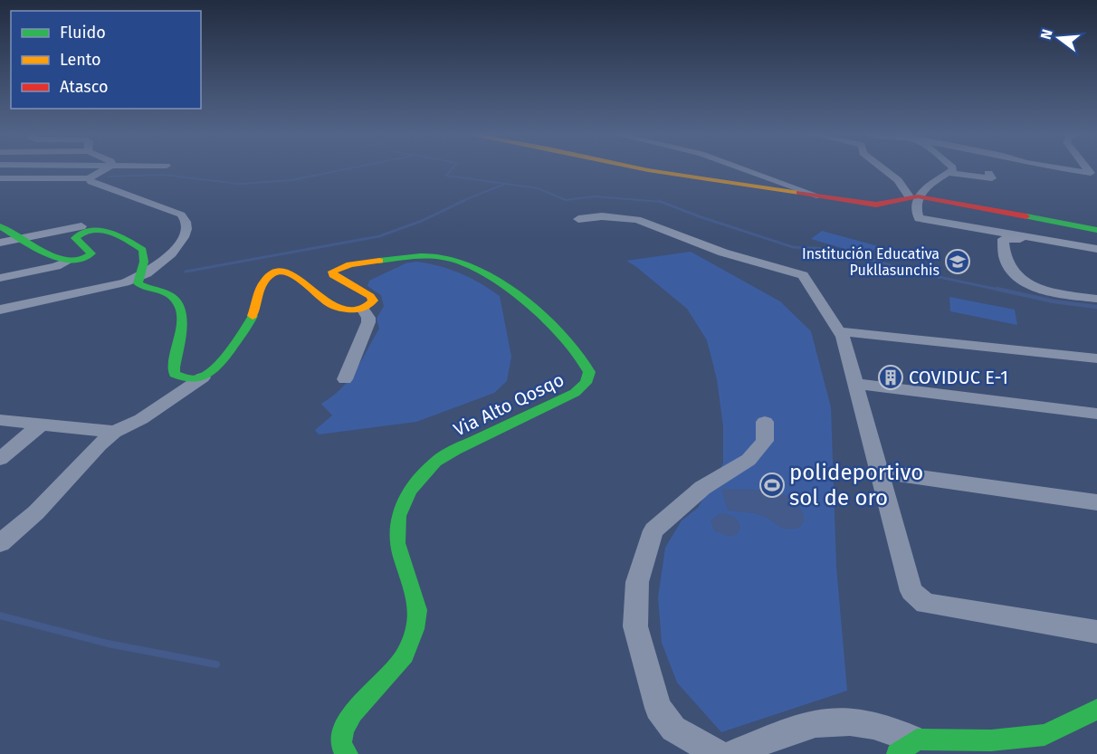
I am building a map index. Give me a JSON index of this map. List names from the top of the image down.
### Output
{
  "streets": {
    "street": ["Via Alto Qosqo"]
  },
  "places": {
    "school or university": ["Institución Educativa Pukllasunchis"],
    "building": ["COVIDUC E-1"],
    "sports": ["polideportivo sol de oro"]
  },
  "legend": ["Fluido", "Lento", "Atasco"],
  "north": "left"
}
